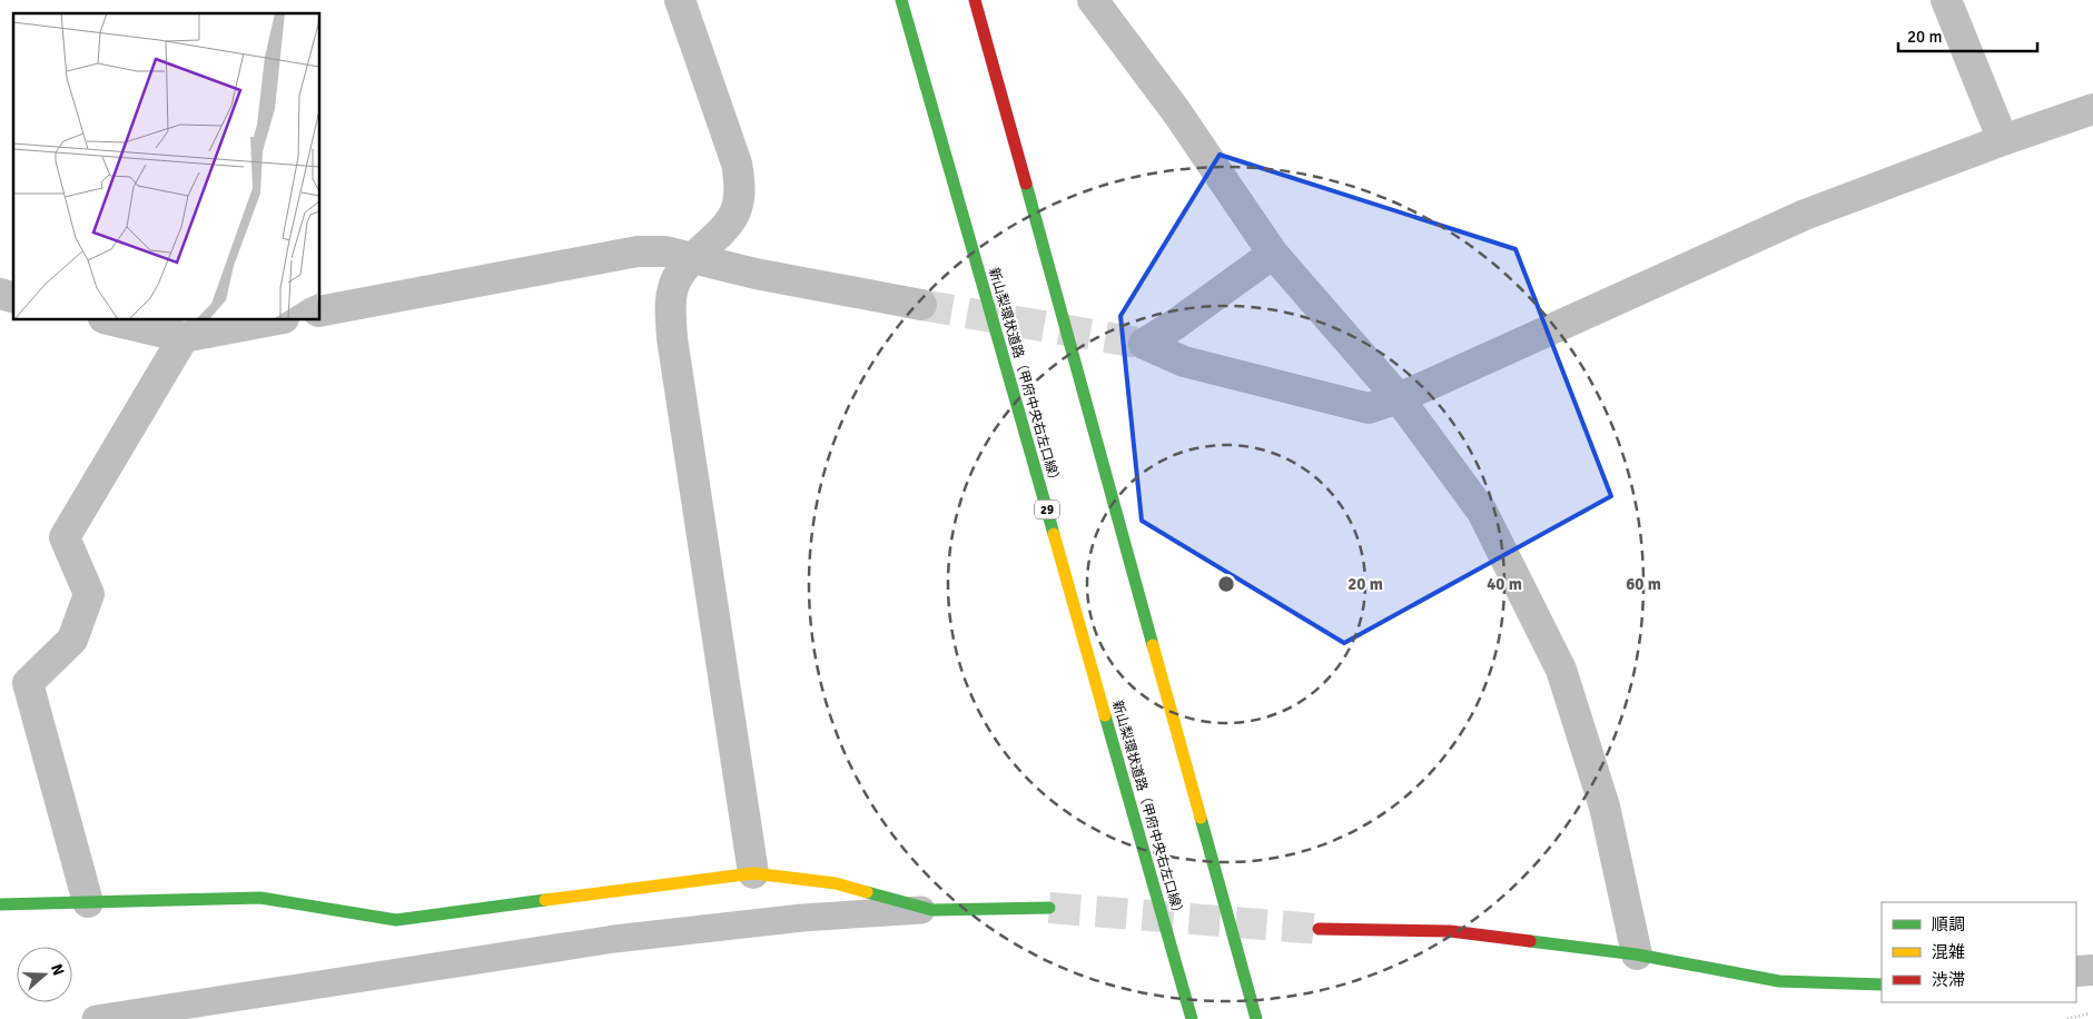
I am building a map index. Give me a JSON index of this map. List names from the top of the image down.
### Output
{
  "streets": {
    "main road": ["新山梨環状道路（甲府中央右左口線）", "29"]
  },
  "legend": ["順調", "混雑", "渋滞"],
  "scale_bar": "20 m",
  "north": "right",
  "rings": ["20 m", "40 m", "60 m"]
}
